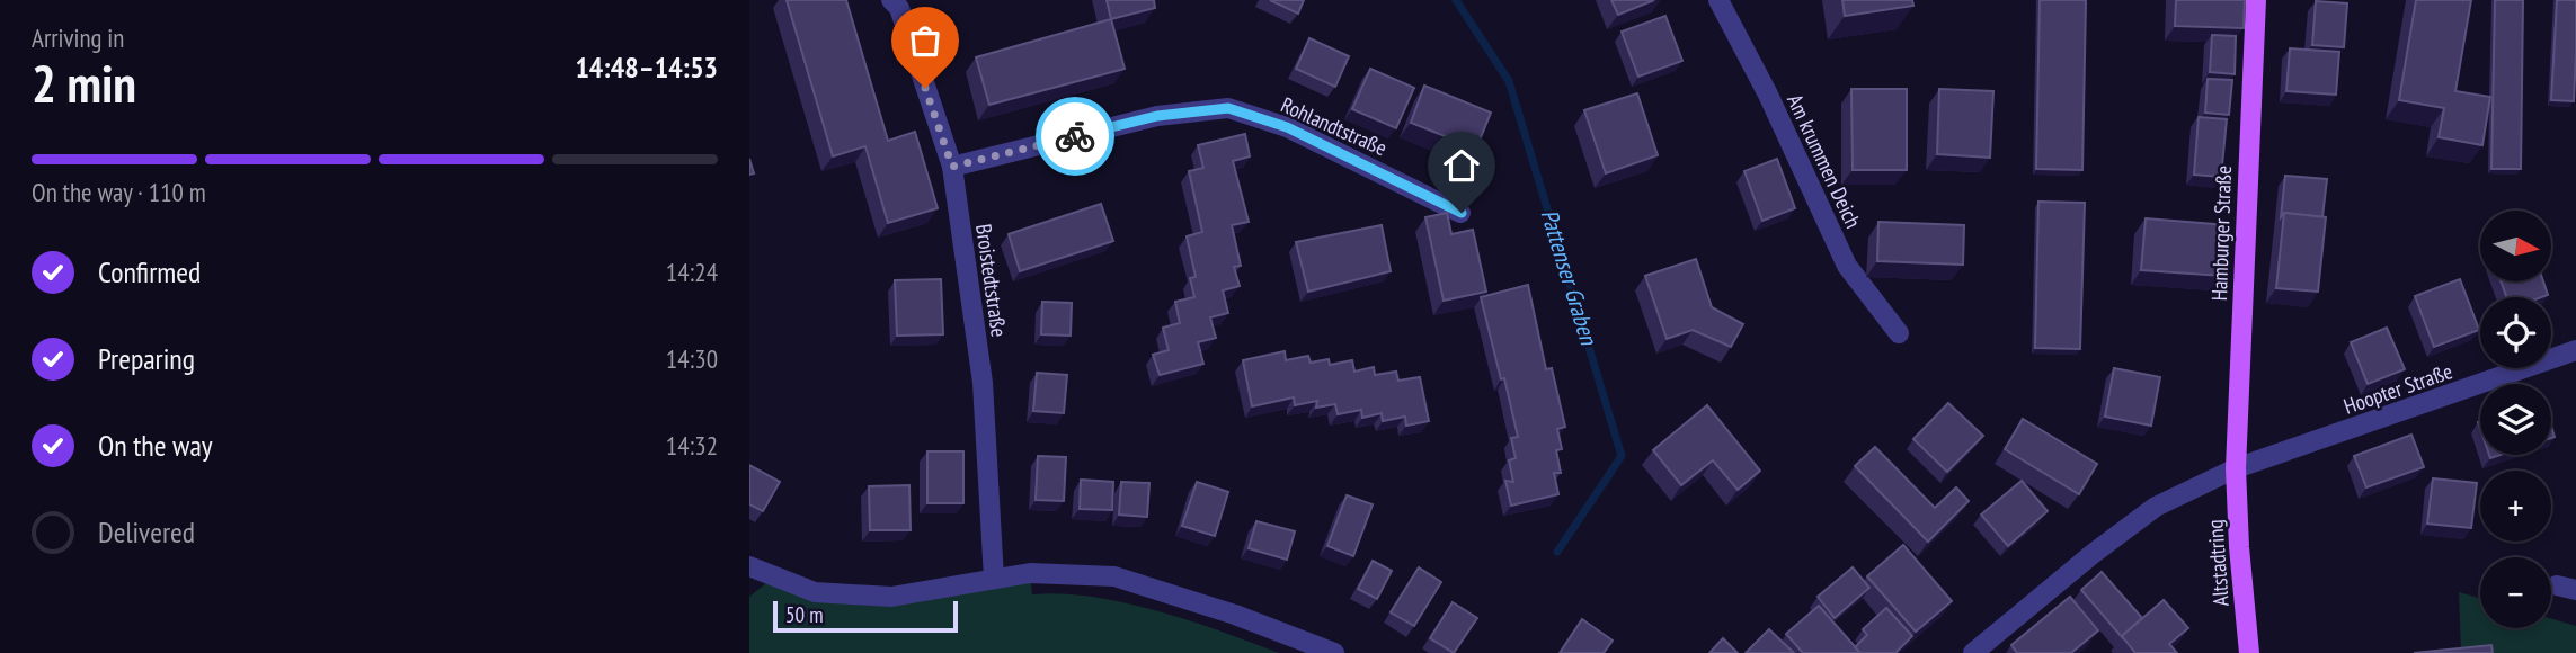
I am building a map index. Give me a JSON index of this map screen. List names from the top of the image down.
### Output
{
  "streets": {
    "main road": ["Hamburger Straße", "Altstadtring"],
    "street": [
      "Rohlandtstraße",
      "Am krummen Deich",
      "Broistedtstraße",
      "Hoopter Straße"
    ]
  },
  "crossings": [
    ["Rohlandtstraße", "Broistedtstraße"],
    ["Hamburger Straße", "Hoopter Straße"],
    ["Hamburger Straße", "Altstadtring"],
    ["Hoopter Straße", "Altstadtring"]
  ],
  "water": ["Pattenser Graben"],
  "scale_bar": "50 m",
  "north": "right",
  "page": {
    "heading": ["2 min", "Arriving in", "14:48–14:53"],
    "bar": "On the way · 110 m",
    "map_buttons": ["+", "−"],
    "list": [
      ["Confirmed", "14:24"],
      ["Preparing", "14:30"],
      ["On the way", "14:32"],
      "Delivered"
    ],
    "scale": "50 m"
  }
}
